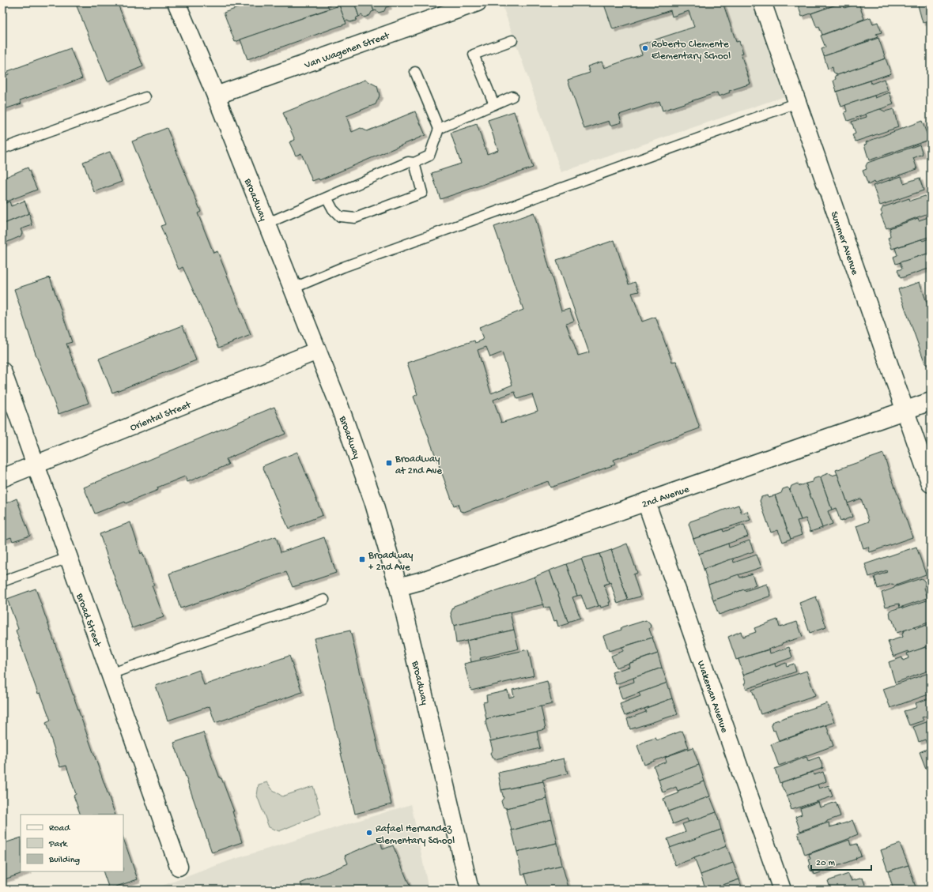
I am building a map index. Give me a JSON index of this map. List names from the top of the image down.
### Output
{
  "streets": {
    "street": [
      "Van Wagenen Street",
      "Broadway",
      "Summer Avenue",
      "Oriental Street",
      "2nd Avenue",
      "Broad Street",
      "Wakeman Avenue"
    ]
  },
  "crossings": [
    ["Van Wagenen Street", "Broadway"],
    ["Broadway", "Oriental Street"],
    ["Broadway", "2nd Avenue"],
    ["Summer Avenue", "2nd Avenue"],
    ["Oriental Street", "Broad Street"],
    ["2nd Avenue", "Wakeman Avenue"]
  ],
  "places": {
    "other": ["Roberto Clemente Elementary School", "Rafael Hernandez Elementary School"],
    "transit": ["Broadway at 2nd Ave", "Broadway + 2nd Ave"]
  },
  "legend": ["Road", "Park", "Building"],
  "scale_bar": "20 m"
}
